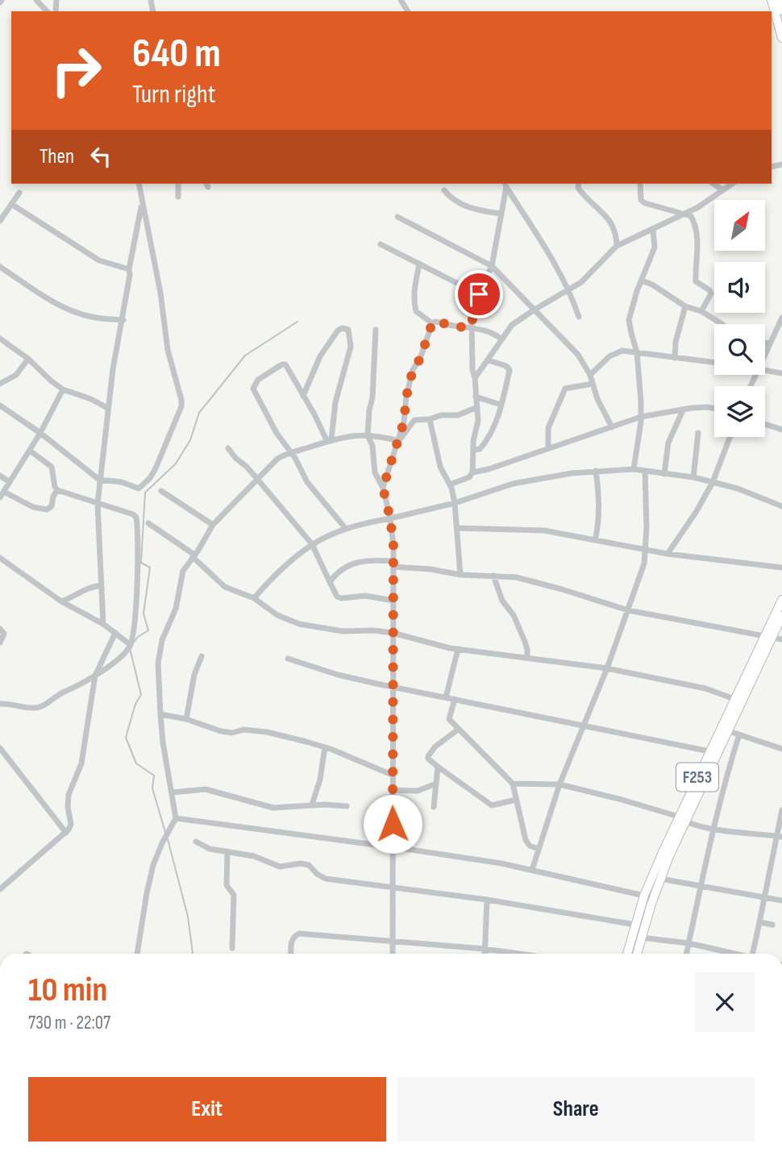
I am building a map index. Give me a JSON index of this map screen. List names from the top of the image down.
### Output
{
  "streets": {
    "main road": ["F253"]
  },
  "north": "top right",
  "page": {
    "turn": ["640 m", "Turn right"],
    "then": "Then",
    "heading": ["10 min", "730 m · 22:07"],
    "buttons": ["Exit", "Share"]
  }
}
